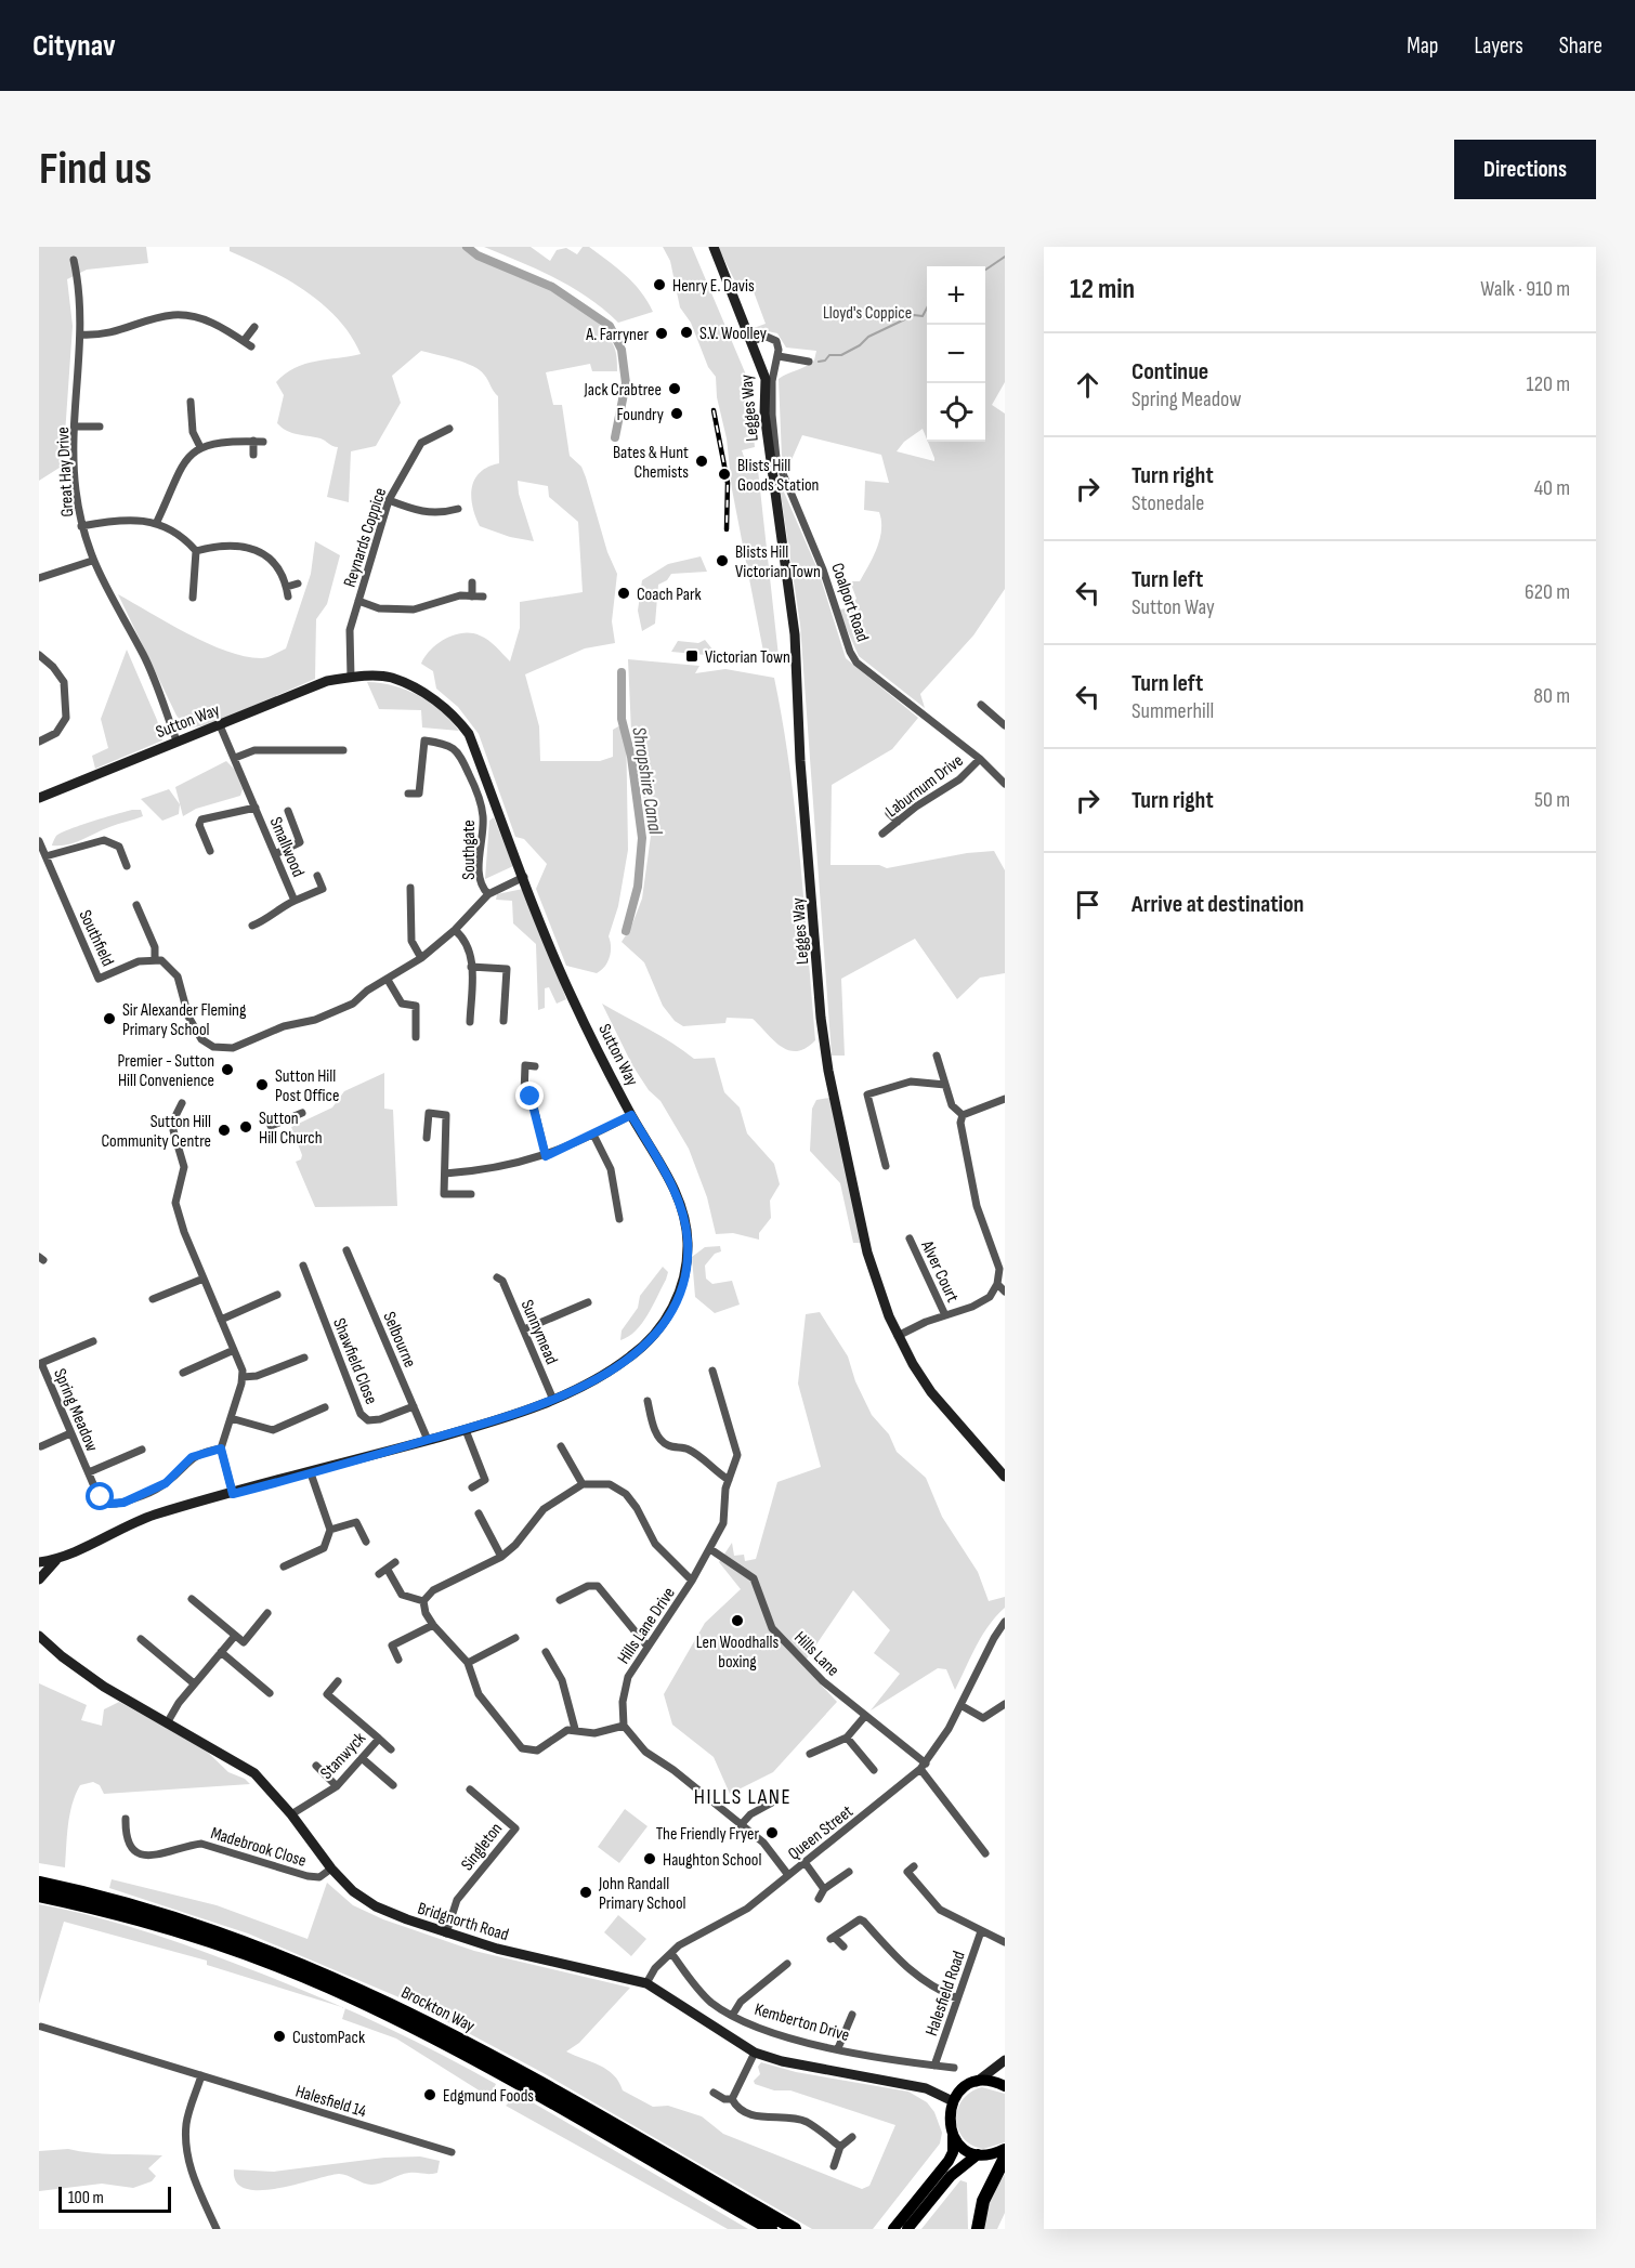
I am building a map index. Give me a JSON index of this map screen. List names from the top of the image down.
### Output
{
  "streets": {
    "highway": ["Brockton Way"],
    "street": [
      "Legges Way",
      "Great Hay Drive",
      "Reynards Coppice",
      "Coalport Road",
      "Sutton Way",
      "Laburnum Drive",
      "Smallwood",
      "Southgate",
      "Southfield",
      "Alver Court",
      "Sunnymead",
      "Selbourne",
      "Shawfield Close",
      "Spring Meadow",
      "Hills Lane Drive",
      "Hills Lane",
      "Stanwyck",
      "Queen Street",
      "Madebrook Close",
      "Singleton",
      "Bridgnorth Road",
      "Halesfield Road",
      "Kemberton Drive",
      "Halesfield 14"
    ]
  },
  "crossings": [
    ["Great Hay Drive", "Sutton Way"],
    ["Reynards Coppice", "Sutton Way"],
    ["Coalport Road", "Laburnum Drive"],
    ["Sutton Way", "Smallwood"],
    ["Sutton Way", "Southgate"],
    ["Sutton Way", "Sunnymead"],
    ["Sutton Way", "Selbourne"],
    ["Southgate", "Southfield"],
    ["Selbourne", "Shawfield Close"],
    ["Hills Lane Drive", "Hills Lane"],
    ["Hills Lane", "Queen Street"],
    ["Stanwyck", "Bridgnorth Road"],
    ["Queen Street", "Bridgnorth Road"],
    ["Queen Street", "Kemberton Drive"],
    ["Madebrook Close", "Bridgnorth Road"],
    ["Singleton", "Bridgnorth Road"],
    ["Halesfield Road", "Kemberton Drive"]
  ],
  "districts": ["HILLS LANE"],
  "water": ["Shropshire Canal"],
  "parks": ["Lloyd's Coppice"],
  "places": {
    "other": [
      "Henry E. Davis",
      "S.V. Woolley",
      "A. Farryner",
      "Jack Crabtree",
      "Foundry",
      "Bates & Hunt Chemists",
      "Blists Hill Goods Station",
      "Blists Hill Victorian Town",
      "Coach Park",
      "Sir Alexander Fleming Primary School",
      "Premier - Sutton Hill Convenience",
      "Sutton Hill Post Office",
      "Sutton Hill Church",
      "Sutton Hill Community Centre",
      "Len Woodhalls boxing",
      "The Friendly Fryer",
      "Haughton School",
      "John Randall Primary School",
      "CustomPack",
      "Edgmund Foods"
    ],
    "transit": ["Victorian Town"]
  },
  "scale_bar": "100 m",
  "page": {
    "header": "Citynav",
    "nav": ["Map", "Layers", "Share"],
    "buttons": "Directions",
    "title": "Find us",
    "heading": ["12 min", "Walk · 910 m"],
    "map_buttons": ["+", "−"],
    "list": [
      ["Continue", "Spring Meadow", "120 m"],
      ["Turn right", "Stonedale", "40 m"],
      ["Turn left", "Sutton Way", "620 m"],
      ["Turn left", "Summerhill", "80 m"],
      ["Turn right", "50 m"],
      "Arrive at destination"
    ],
    "scale": "100 m"
  }
}
